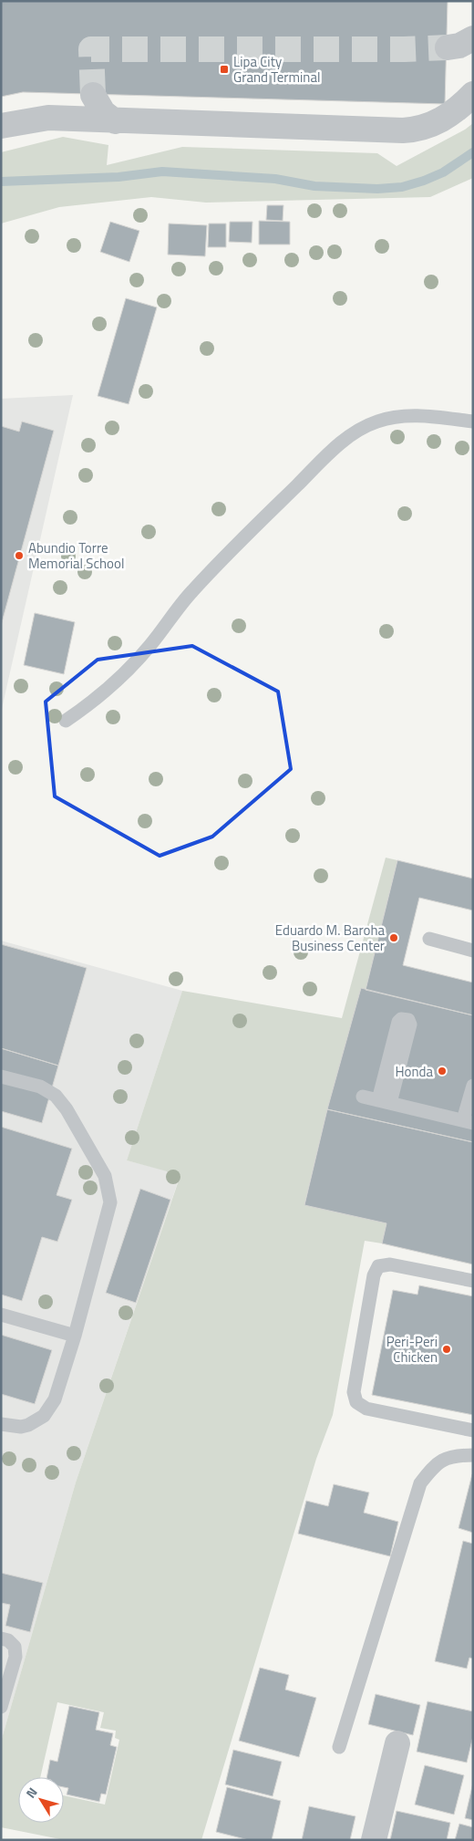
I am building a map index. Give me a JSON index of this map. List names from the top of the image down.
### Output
{
  "places": {
    "transit": ["Lipa City Grand Terminal"],
    "other": [
      "Abundio Torre Memorial School",
      "Eduardo M. Baroha Business Center",
      "Honda",
      "Peri-Peri Chicken"
    ]
  },
  "north": "top left"
}
